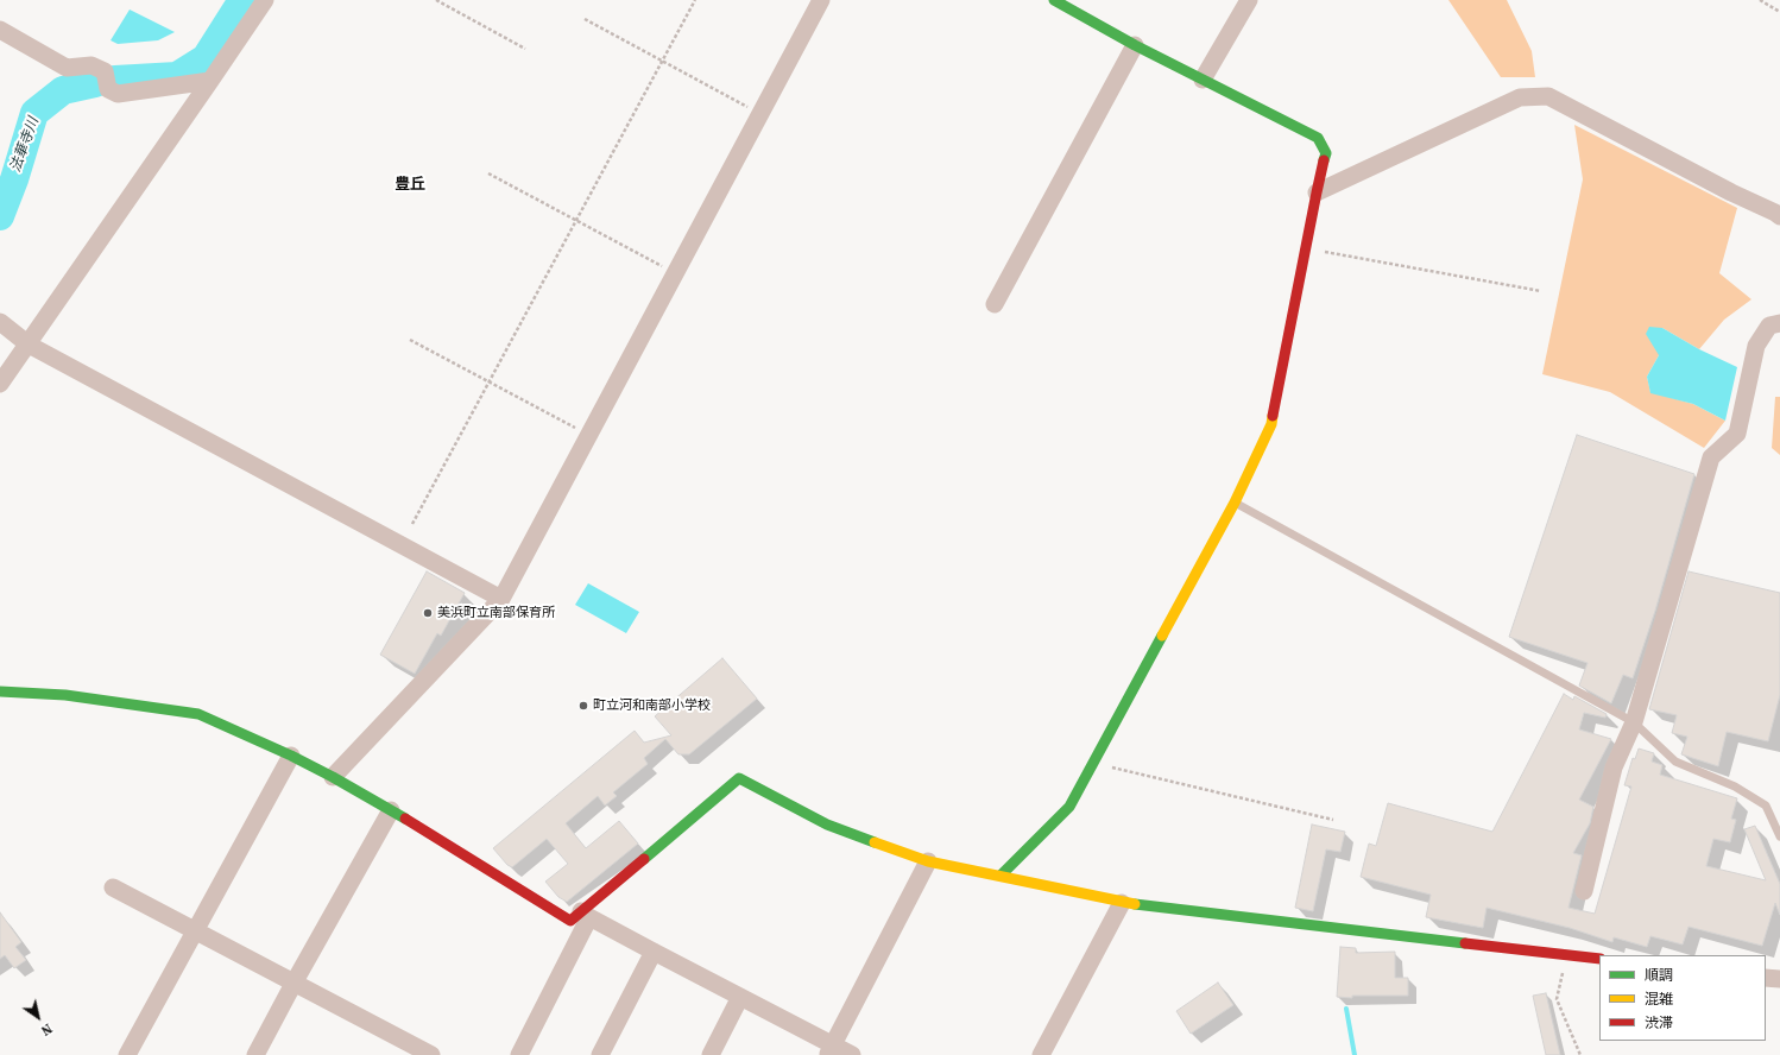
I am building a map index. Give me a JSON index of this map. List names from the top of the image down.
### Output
{
  "districts": ["豊丘"],
  "water": ["法華寺川"],
  "places": ["美浜町立南部保育所", "町立河和南部小学校"],
  "legend": ["順調", "混雑", "渋滞"],
  "north": "bottom right"
}
